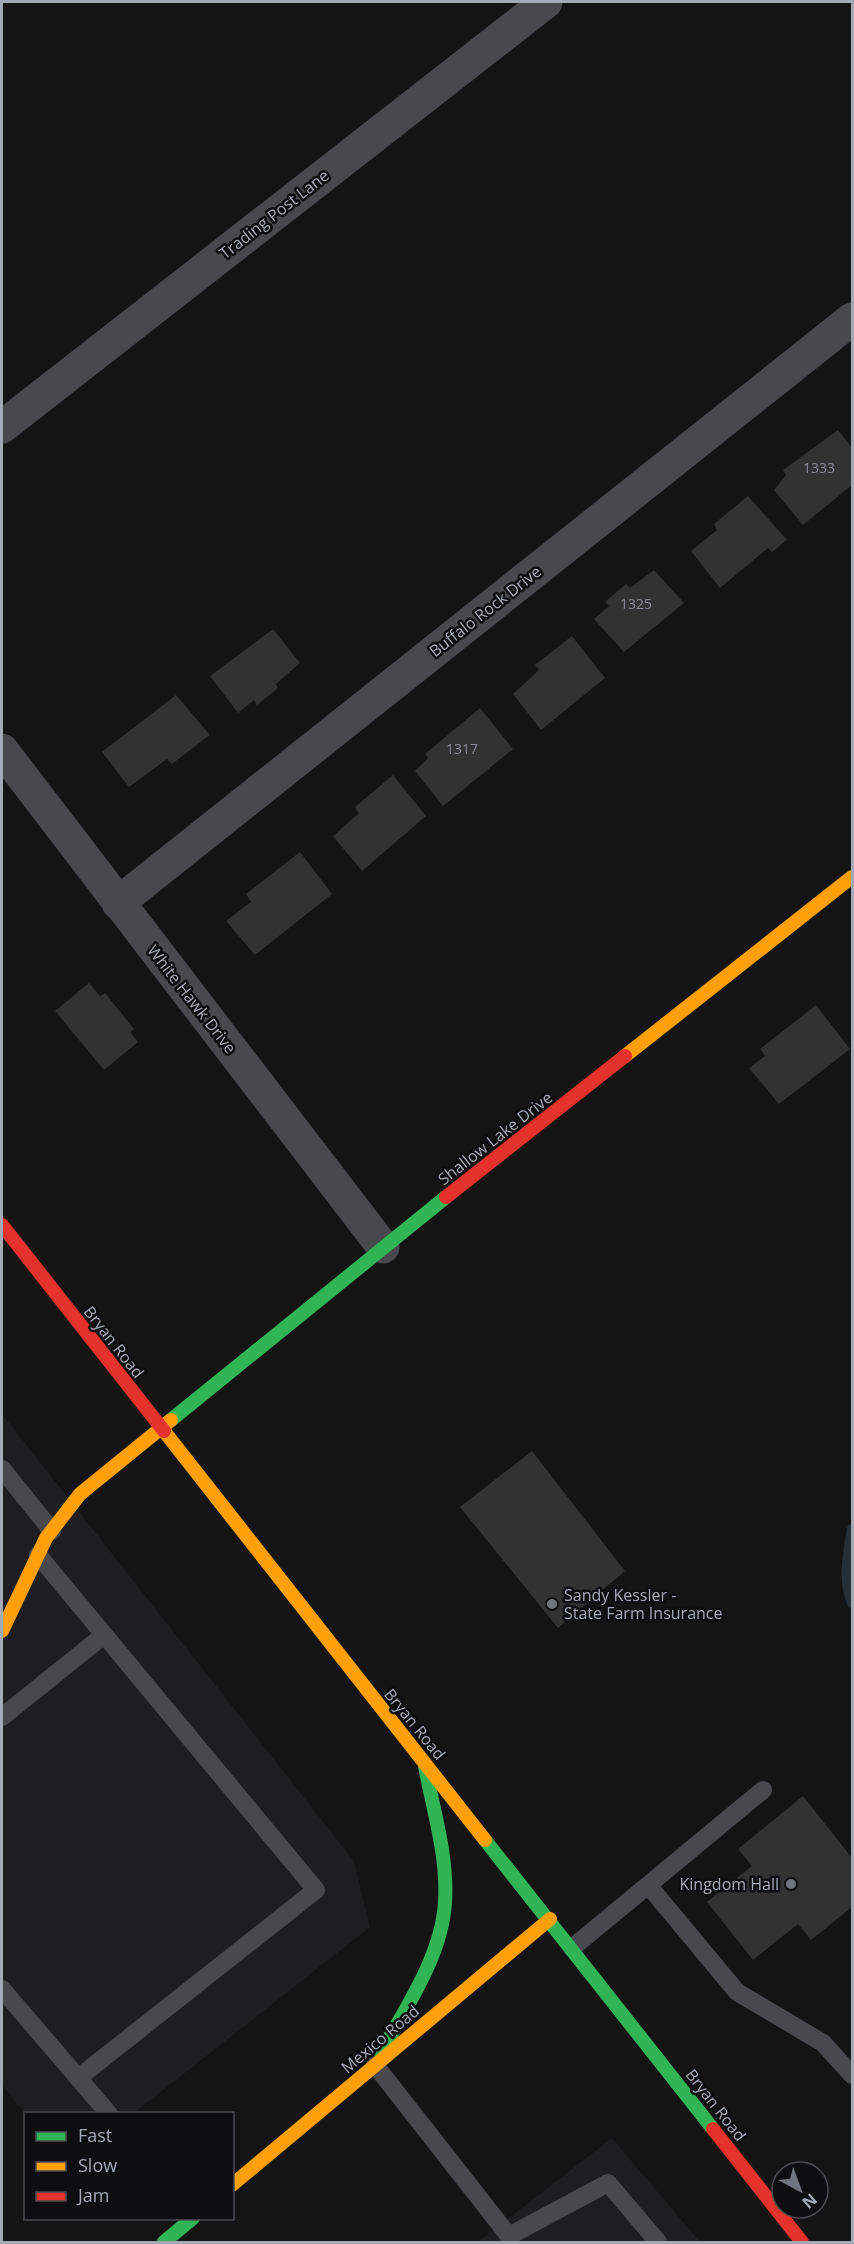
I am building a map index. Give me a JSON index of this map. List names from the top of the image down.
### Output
{
  "streets": {
    "main road": ["Shallow Lake Drive", "Bryan Road", "Mexico Road"],
    "street": ["Trading Post Lane", "Buffalo Rock Drive", "White Hawk Drive"]
  },
  "crossings": [
    ["Buffalo Rock Drive", "White Hawk Drive"],
    ["White Hawk Drive", "Shallow Lake Drive"],
    ["Shallow Lake Drive", "Bryan Road"],
    ["Bryan Road", "Mexico Road"]
  ],
  "places": ["Sandy Kessler - State Farm Insurance", "Kingdom Hall"],
  "house_numbers": ["1333", "1325", "1317"],
  "legend": ["Fast", "Slow", "Jam"],
  "north": "bottom right"
}
